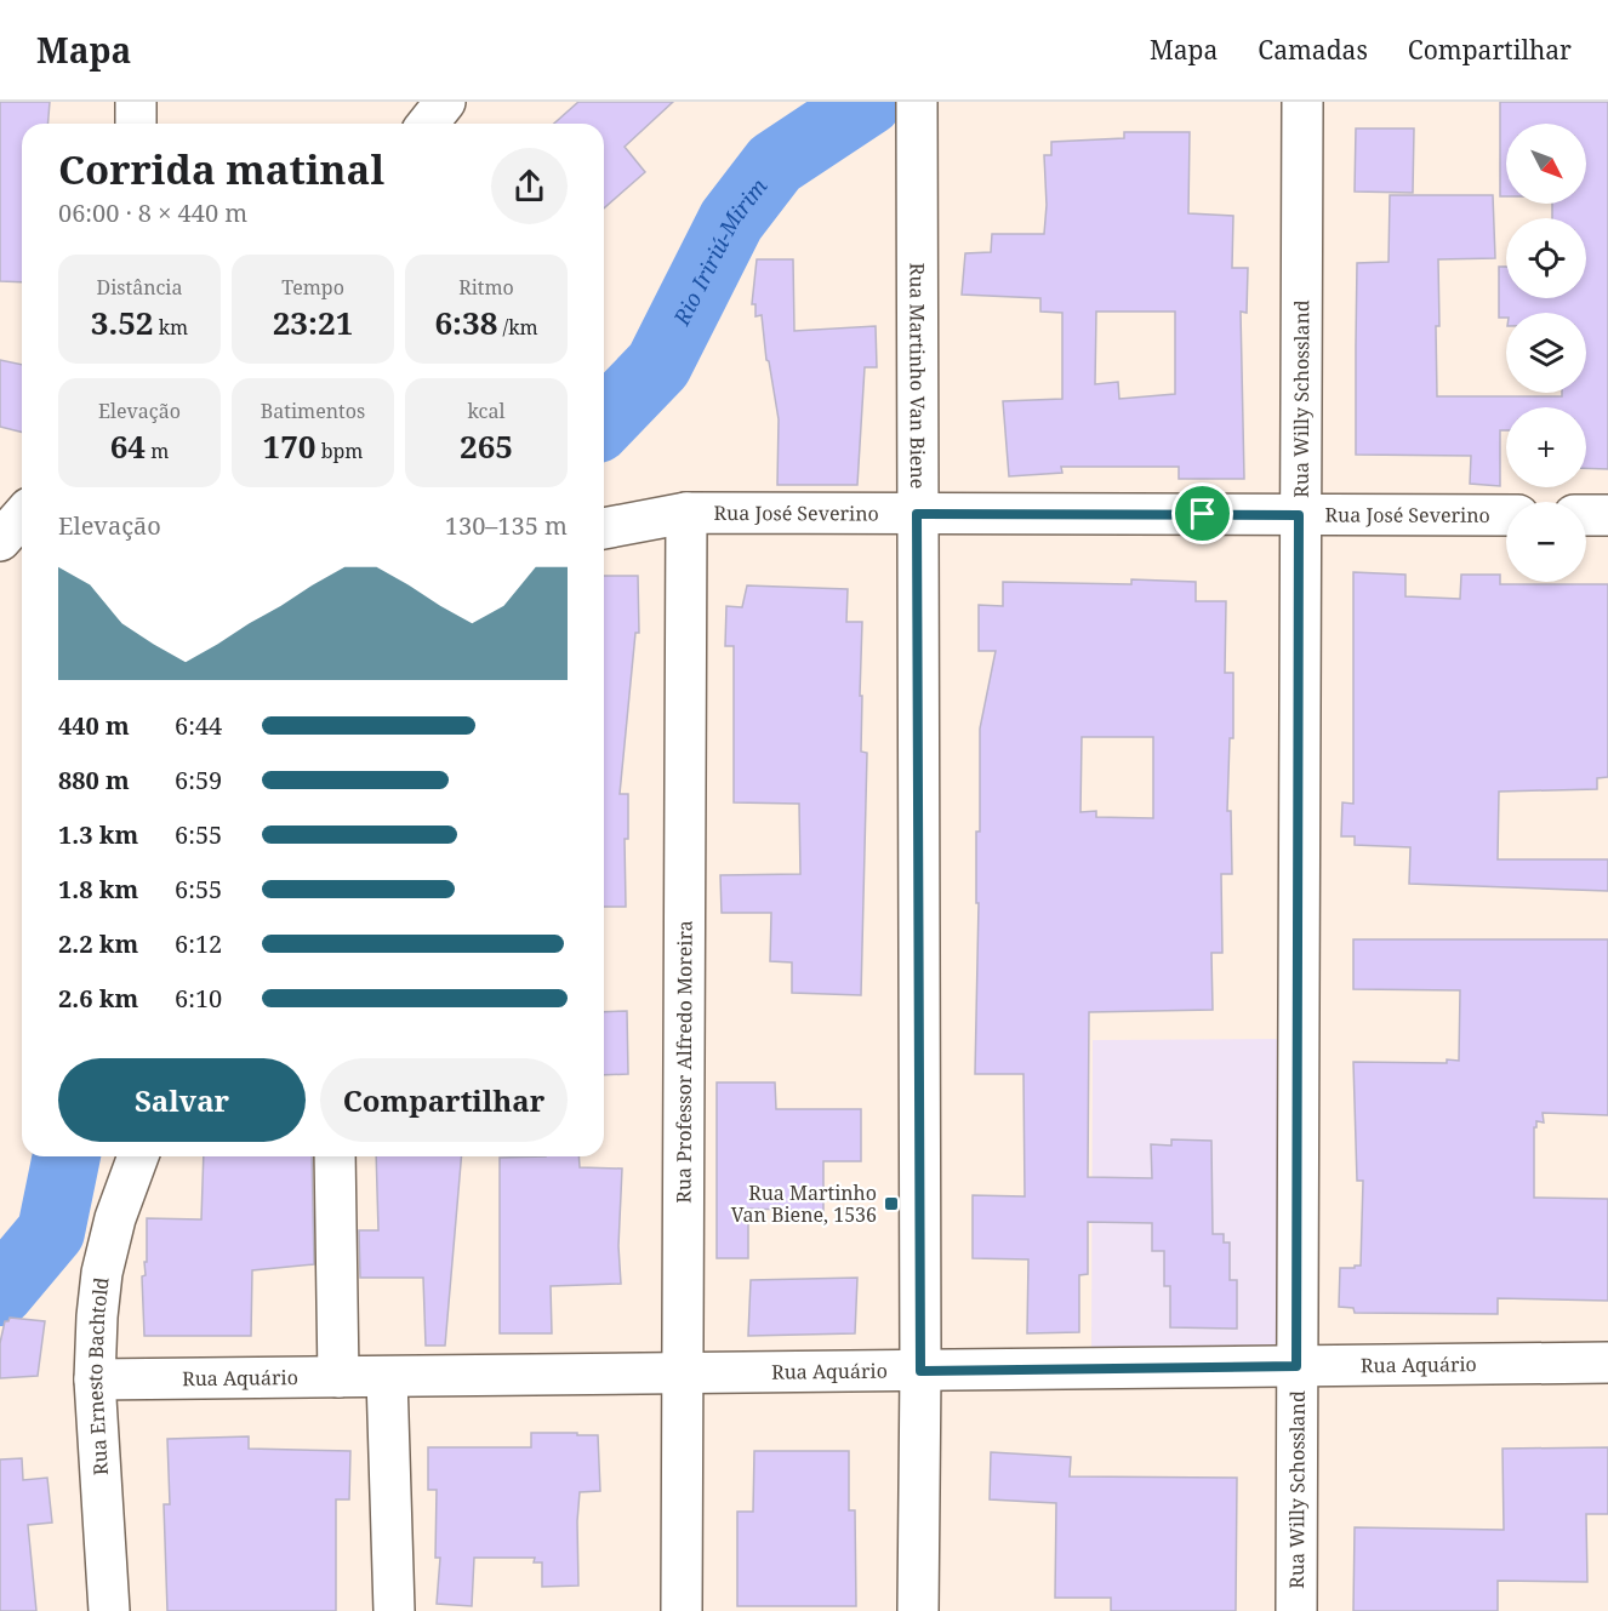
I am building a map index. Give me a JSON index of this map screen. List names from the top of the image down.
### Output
{
  "streets": {
    "street": [
      "Rua Martinho Van Biene",
      "Rua Willy Schossland",
      "Rua José Severino",
      "Rua Professor Alfredo Moreira",
      "Rua Aquário",
      "Rua Ernesto Bachtold"
    ]
  },
  "crossings": [
    ["Rua Martinho Van Biene", "Rua José Severino"],
    ["Rua Martinho Van Biene", "Rua Aquário"],
    ["Rua Willy Schossland", "Rua José Severino"],
    ["Rua Willy Schossland", "Rua Aquário"],
    ["Rua José Severino", "Rua Professor Alfredo Moreira"],
    ["Rua Professor Alfredo Moreira", "Rua Aquário"],
    ["Rua Aquário", "Rua Ernesto Bachtold"]
  ],
  "water": ["Rio Iririú-Mirim"],
  "places": {
    "transit": ["Rua Martinho Van Biene, 1536"]
  },
  "north": "bottom right",
  "page": {
    "header": "Mapa",
    "nav": ["Mapa", "Camadas", "Compartilhar"],
    "map_buttons": ["+", "−"],
    "heading": ["Corrida matinal", "06:00 · 8 × 440 m"],
    "stats": [
      ["Distância", "3.52 km"],
      ["Tempo", "23:21"],
      ["Ritmo", "6:38 /km"],
      ["Elevação", "64 m"],
      ["Batimentos", "170 bpm"],
      ["kcal", "265"]
    ],
    "chart": ["Elevação", "130–135 m"],
    "list": [
      {
        "name": "440 m",
        "note": "6:44"
      },
      {
        "name": "880 m",
        "note": "6:59"
      },
      {
        "name": "1.3 km",
        "note": "6:55"
      },
      {
        "name": "1.8 km",
        "note": "6:55"
      },
      {
        "name": "2.2 km",
        "note": "6:12"
      },
      {
        "name": "2.6 km",
        "note": "6:10"
      }
    ],
    "buttons": ["Salvar", "Compartilhar"]
  }
}
